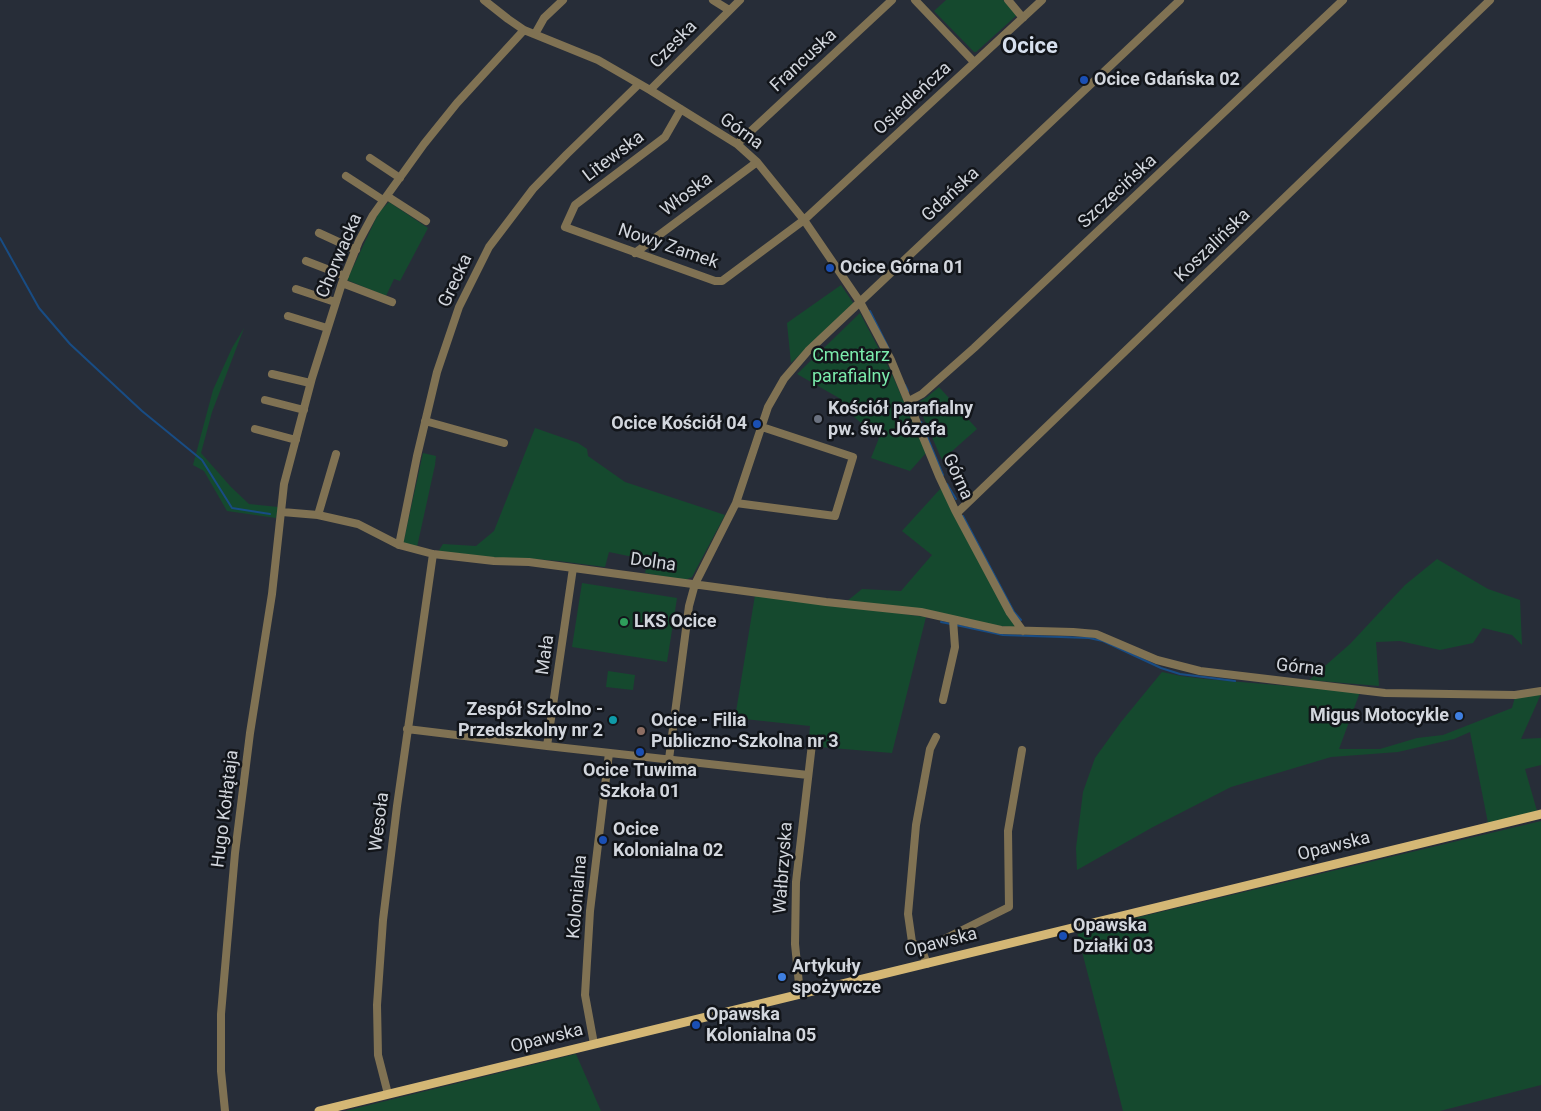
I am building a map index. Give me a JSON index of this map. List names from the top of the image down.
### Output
{
  "streets": {
    "main road": ["Opawska"],
    "street": [
      "Czeska",
      "Francuska",
      "Osiedleńcza",
      "Górna",
      "Litewska",
      "Szczecińska",
      "Włoska",
      "Gdańska",
      "Koszalińska",
      "Nowy Zamek",
      "Chorwacka",
      "Grecka",
      "Dolna",
      "Mała",
      "Hugo Kołłątaja",
      "Wesoła",
      "Wałbrzyska",
      "Kolonialna"
    ]
  },
  "crossings": [
    ["Czeska", "Górna"],
    ["Francuska", "Górna"],
    ["Osiedleńcza", "Górna"],
    ["Osiedleńcza", "Nowy Zamek"],
    ["Górna", "Litewska"],
    ["Górna", "Szczecińska"],
    ["Górna", "Włoska"],
    ["Górna", "Gdańska"],
    ["Górna", "Koszalińska"],
    ["Górna", "Nowy Zamek"],
    ["Górna", "Chorwacka"],
    ["Górna", "Grecka"],
    ["Górna", "Dolna"],
    ["Litewska", "Nowy Zamek"],
    ["Włoska", "Nowy Zamek"],
    ["Gdańska", "Dolna"],
    ["Chorwacka", "Dolna"],
    ["Chorwacka", "Hugo Kołłątaja"],
    ["Grecka", "Dolna"],
    ["Dolna", "Mała"],
    ["Dolna", "Hugo Kołłątaja"],
    ["Dolna", "Wesoła"],
    ["Wesoła", "Opawska"],
    ["Opawska", "Wałbrzyska"],
    ["Opawska", "Kolonialna"]
  ],
  "districts": ["Ocice"],
  "parks": ["Cmentarz parafialny"],
  "places": [
    "Ocice Gdańska 02",
    "Ocice Górna 01",
    "Kościół parafialny pw. św. Józefa",
    "Ocice Kościół 04",
    "LKS Ocice",
    "Migus Motocykle",
    "Zespół Szkolno - Przedszkolny nr 2",
    "Ocice - Filia Publiczno-Szkolna nr 3",
    "Ocice Tuwima Szkoła 01",
    "Ocice Kolonialna 02",
    "Opawska Działki 03",
    "Artykuły spożywcze",
    "Opawska Kolonialna 05"
  ]
}
